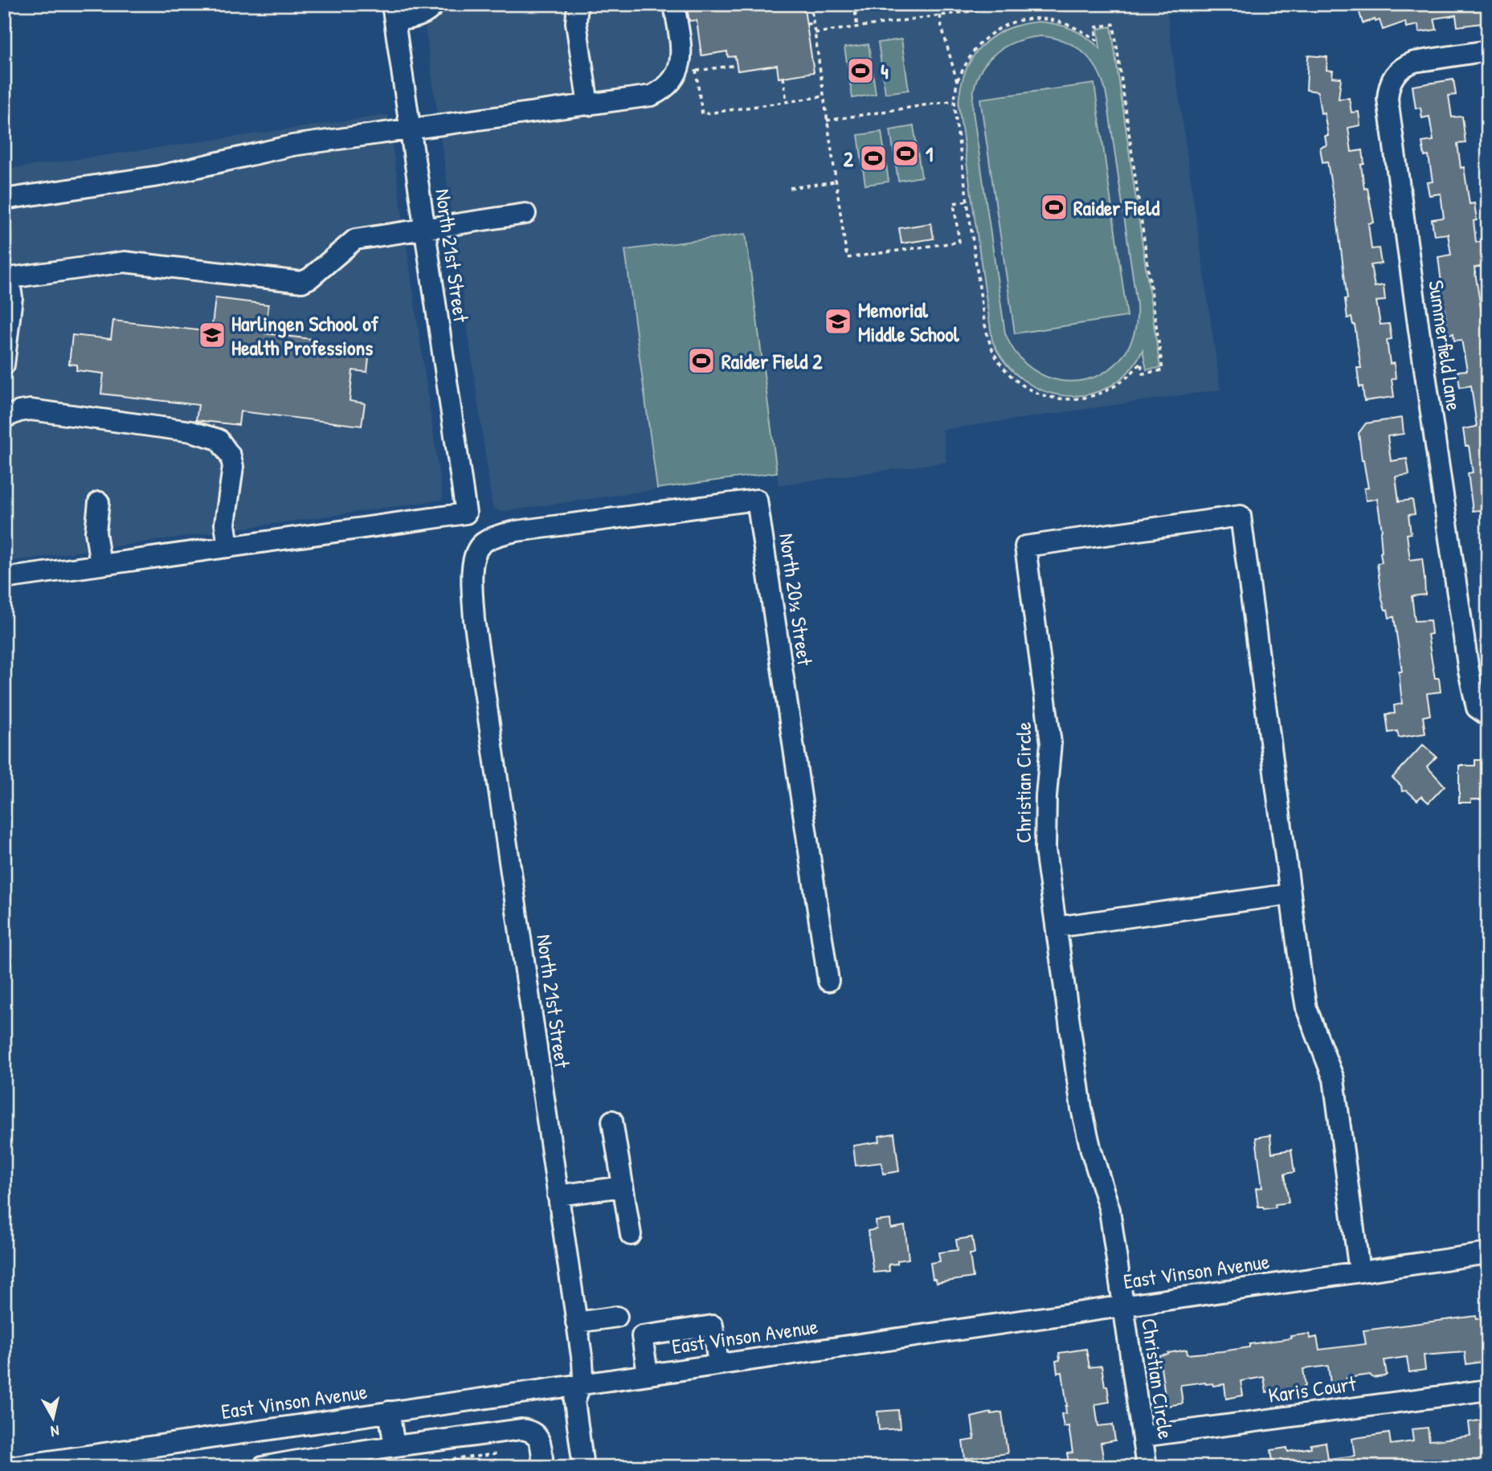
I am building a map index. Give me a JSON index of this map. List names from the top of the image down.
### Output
{
  "streets": {
    "street": [
      "North 21st Street",
      "Summerfield Lane",
      "North 20½ Street",
      "Christian Circle",
      "East Vinson Avenue",
      "Karis Court"
    ]
  },
  "crossings": [
    ["North 21st Street", "North 20½ Street"],
    ["North 21st Street", "East Vinson Avenue"],
    ["Christian Circle", "East Vinson Avenue"],
    ["Christian Circle", "Karis Court"]
  ],
  "places": {
    "sports": [
      "4",
      "1",
      "2",
      "Raider Field",
      "Raider Field 2"
    ],
    "school or university": ["Memorial Middle School", "Harlingen School of Health Professions"]
  },
  "north": "bottom"
}
